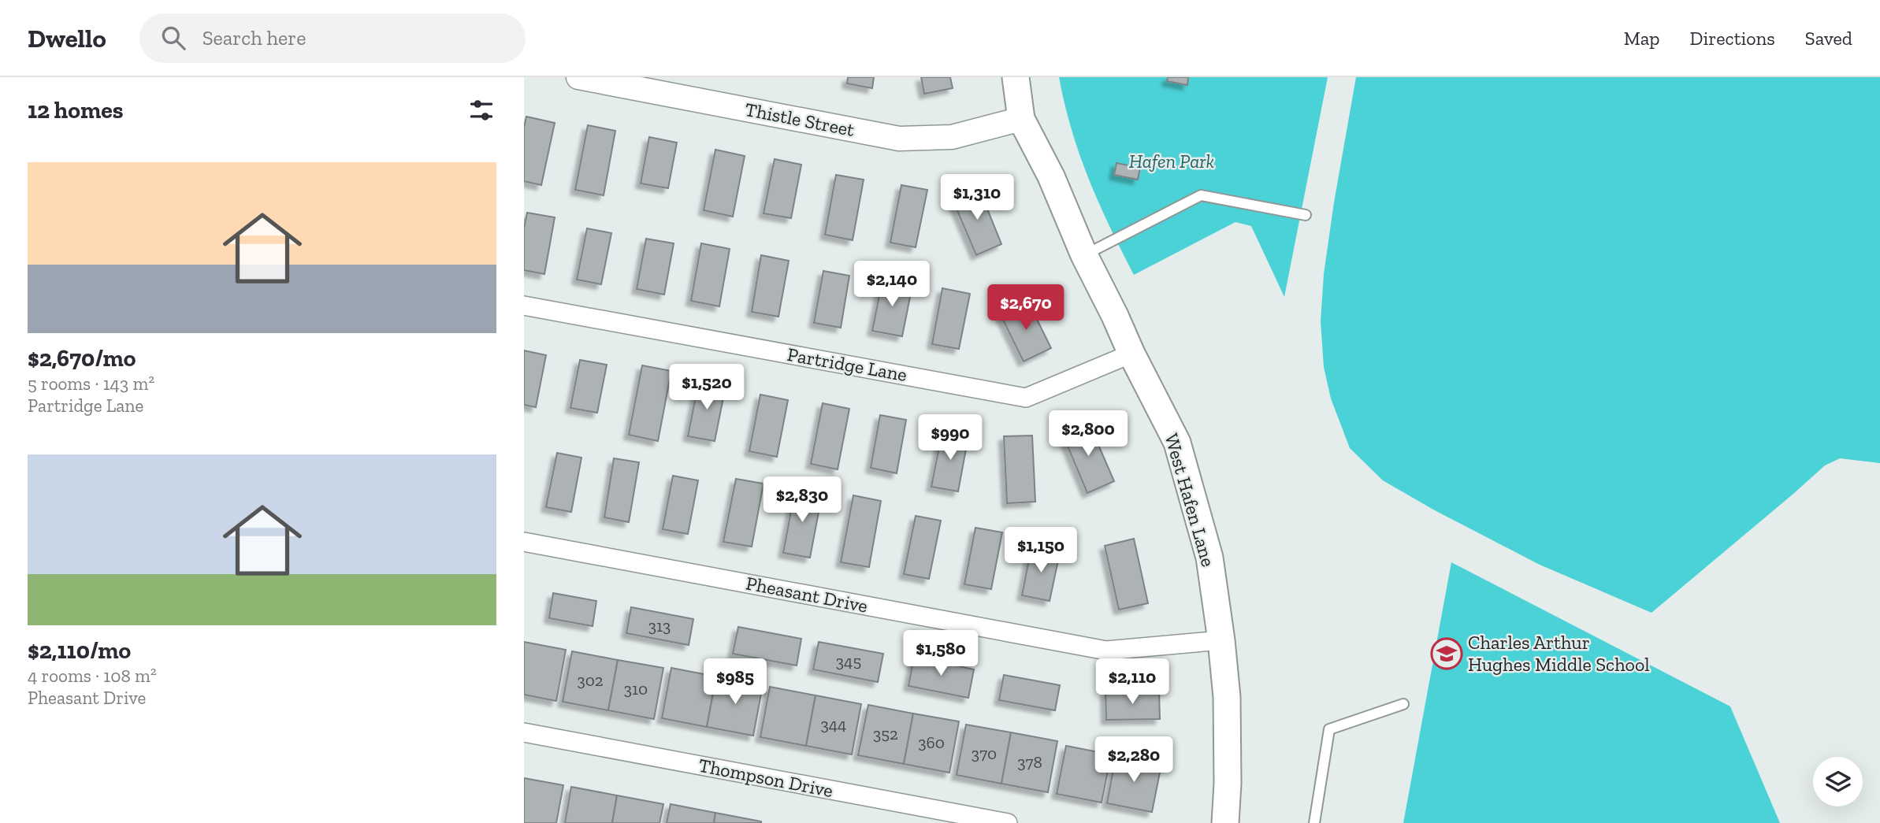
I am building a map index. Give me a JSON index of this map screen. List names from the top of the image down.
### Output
{
  "streets": {
    "main road": ["West Hafen Lane"],
    "street": [
      "Thistle Street",
      "Partridge Lane",
      "Pheasant Drive",
      "Thompson Drive"
    ]
  },
  "crossings": [
    ["Thistle Street", "West Hafen Lane"],
    ["Partridge Lane", "West Hafen Lane"],
    ["West Hafen Lane", "Pheasant Drive"]
  ],
  "parks": ["Hafen Park"],
  "places": {
    "school or university": ["Charles Arthur Hughes Middle School"]
  },
  "house_numbers": [
    "313",
    "345",
    "302",
    "310",
    "344",
    "352",
    "360",
    "370",
    "378"
  ],
  "page": {
    "header": "Dwello",
    "search": "Search here",
    "nav": ["Map", "Directions", "Saved"],
    "heading": "12 homes",
    "list": [
      {
        "name": "$2,670/mo",
        "note": "5 rooms · 143 m² · Partridge Lane"
      },
      {
        "name": "$2,110/mo",
        "note": "4 rooms · 108 m² · Pheasant Drive"
      }
    ],
    "price": [
      "$1,310",
      "$2,140",
      "$2,670",
      "$1,520",
      "$2,800",
      "$990",
      "$2,830",
      "$1,150",
      "$1,580",
      "$985",
      "$2,110",
      "$2,280"
    ]
  }
}
